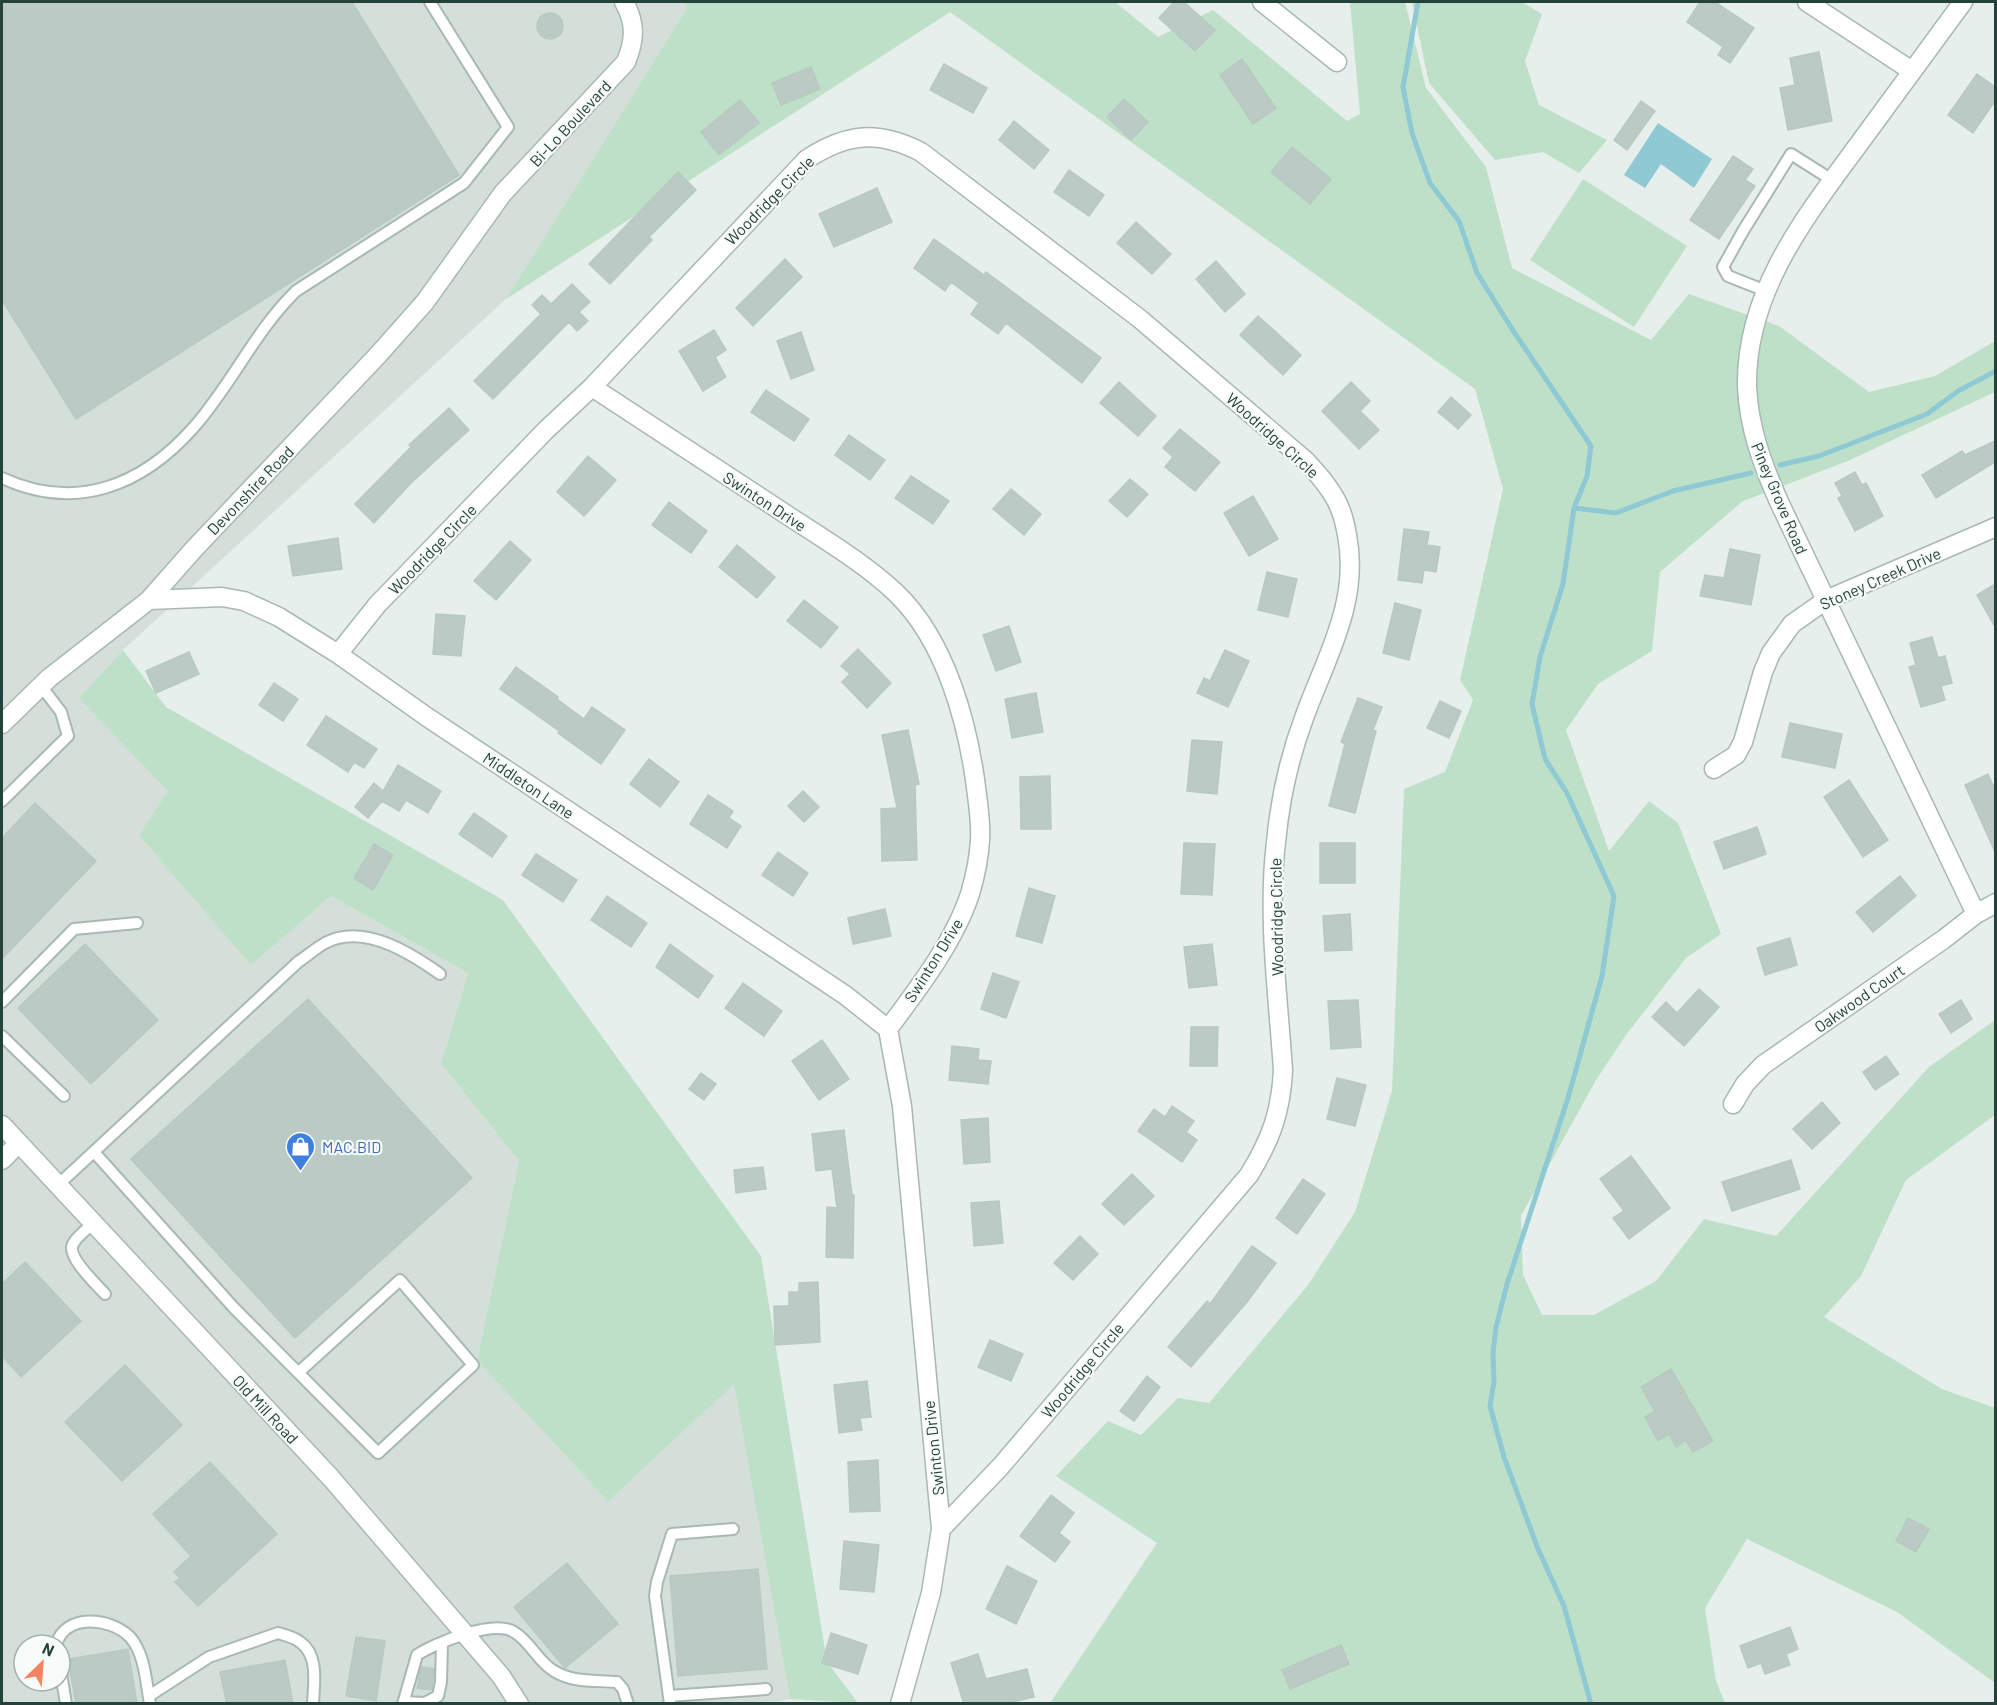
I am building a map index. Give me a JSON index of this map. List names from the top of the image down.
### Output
{
  "streets": {
    "street": [
      "Bi-Lo Boulevard",
      "Woodridge Circle",
      "Devonshire Road",
      "Piney Grove Road",
      "Swinton Drive",
      "Stoney Creek Drive",
      "Middleton Lane",
      "Oakwood Court",
      "Old Mill Road"
    ]
  },
  "crossings": [
    ["Bi-Lo Boulevard", "Devonshire Road"],
    ["Woodridge Circle", "Swinton Drive"],
    ["Woodridge Circle", "Middleton Lane"],
    ["Devonshire Road", "Middleton Lane"],
    ["Piney Grove Road", "Stoney Creek Drive"],
    ["Piney Grove Road", "Oakwood Court"],
    ["Swinton Drive", "Middleton Lane"]
  ],
  "places": {
    "shop": ["MAC.BID"]
  },
  "north": "top right"
}
